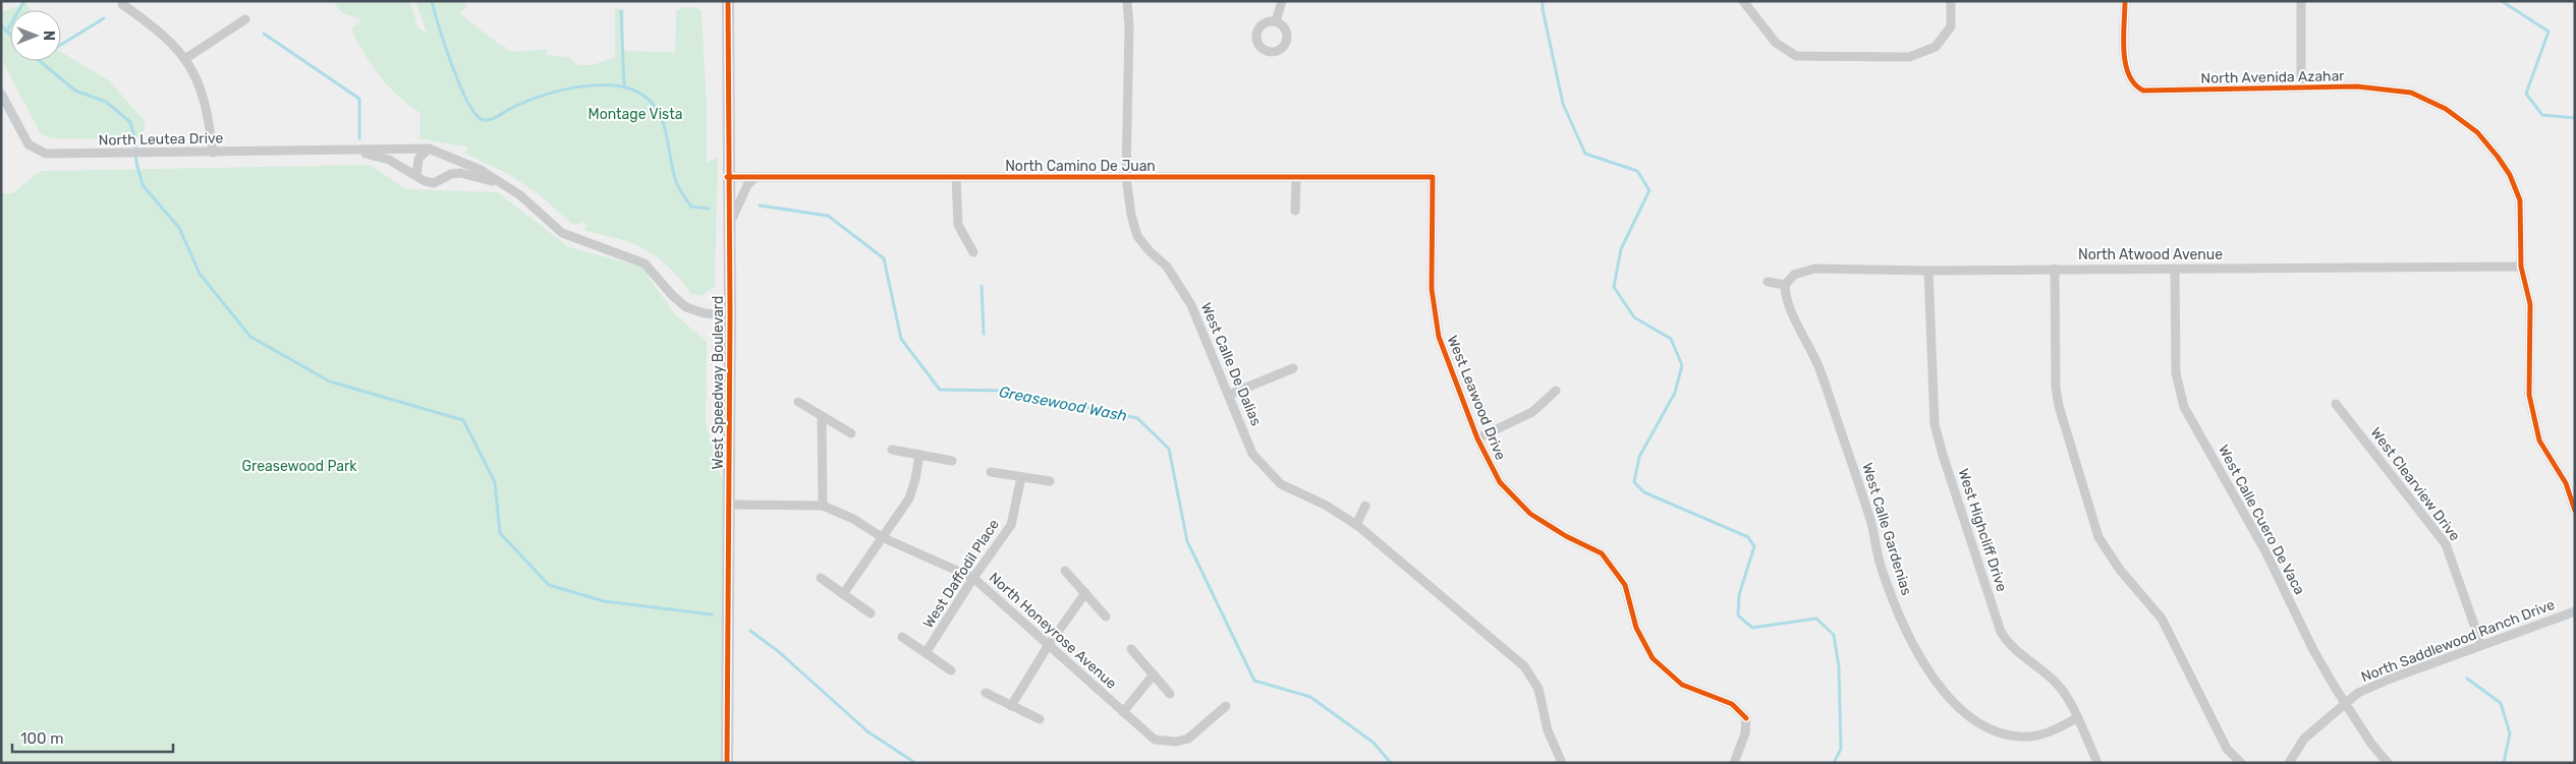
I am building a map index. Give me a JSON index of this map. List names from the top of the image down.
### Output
{
  "streets": {
    "main road": ["West Speedway Boulevard"],
    "street": [
      "North Avenida Azahar",
      "North Leutea Drive",
      "North Camino De Juan",
      "North Atwood Avenue",
      "West Calle De Dalias",
      "West Leawood Drive",
      "West Clearview Drive",
      "West Calle Cuero De Vaca",
      "West Calle Gardenias",
      "West Highcliff Drive",
      "West Daffodil Place",
      "North Honeyrose Avenue",
      "North Saddlewood Ranch Drive"
    ]
  },
  "crossings": [
    ["North Avenida Azahar", "North Atwood Avenue"],
    ["North Leutea Drive", "West Speedway Boulevard"],
    ["North Camino De Juan", "West Calle De Dalias"],
    ["North Camino De Juan", "West Speedway Boulevard"],
    ["North Camino De Juan", "West Leawood Drive"],
    ["North Atwood Avenue", "West Calle Cuero De Vaca"],
    ["North Atwood Avenue", "West Calle Gardenias"],
    ["North Atwood Avenue", "West Highcliff Drive"],
    ["West Speedway Boulevard", "North Honeyrose Avenue"],
    ["West Clearview Drive", "North Saddlewood Ranch Drive"],
    ["West Calle Cuero De Vaca", "North Saddlewood Ranch Drive"],
    ["West Calle Gardenias", "West Highcliff Drive"],
    ["West Daffodil Place", "North Honeyrose Avenue"]
  ],
  "water": ["Greasewood Wash"],
  "parks": ["Montage Vista", "Greasewood Park"],
  "scale_bar": "100 m",
  "north": "right"
}
